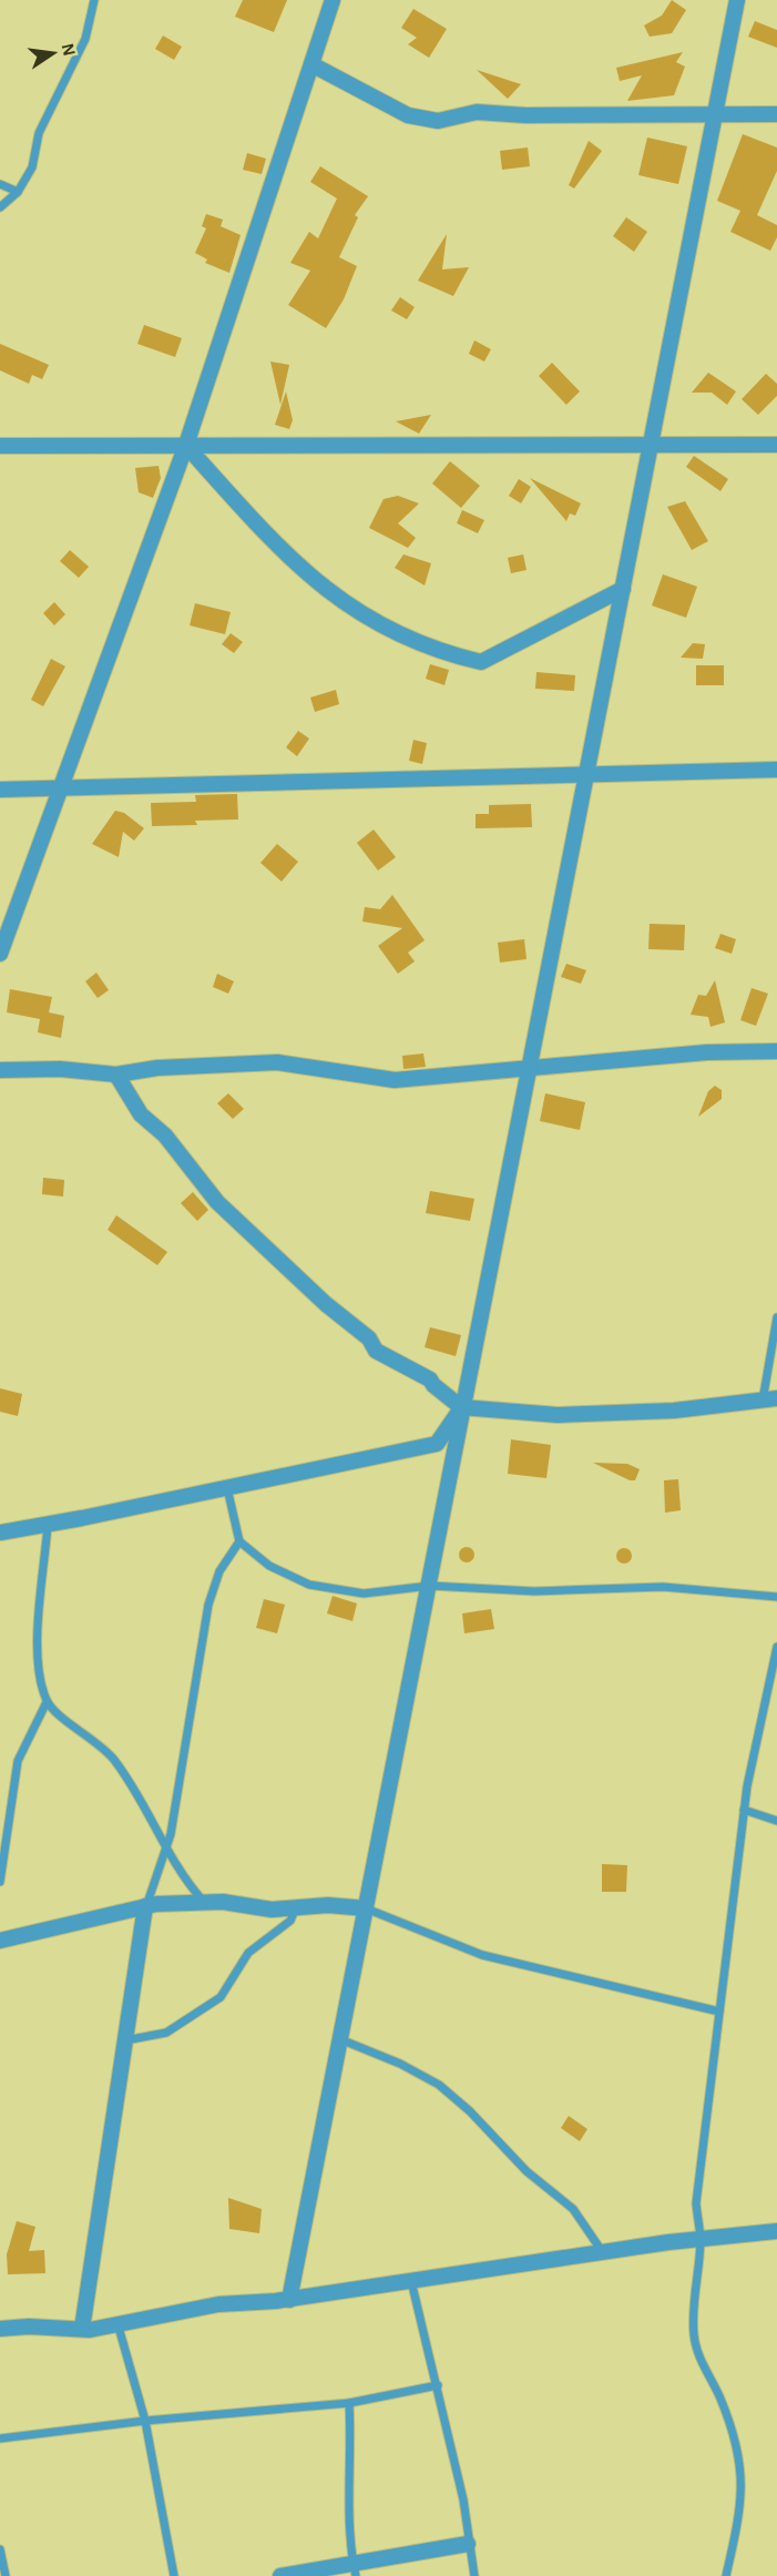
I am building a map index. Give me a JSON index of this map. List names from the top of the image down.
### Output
{
  "north": "right"
}
